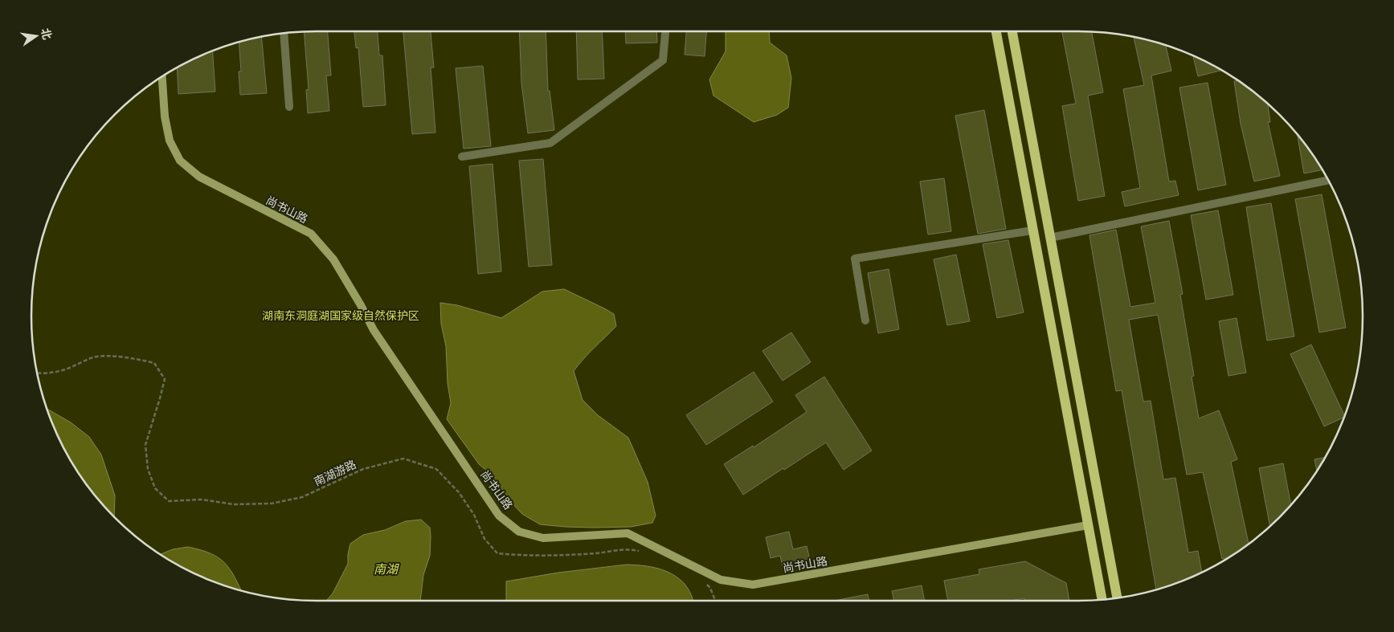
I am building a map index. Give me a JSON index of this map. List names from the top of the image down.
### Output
{
  "streets": {
    "street": ["尚书山路"],
    "path": ["南湖游路"]
  },
  "water": ["南湖"],
  "parks": ["湖南东洞庭湖国家级自然保护区"],
  "north": "right"
}
